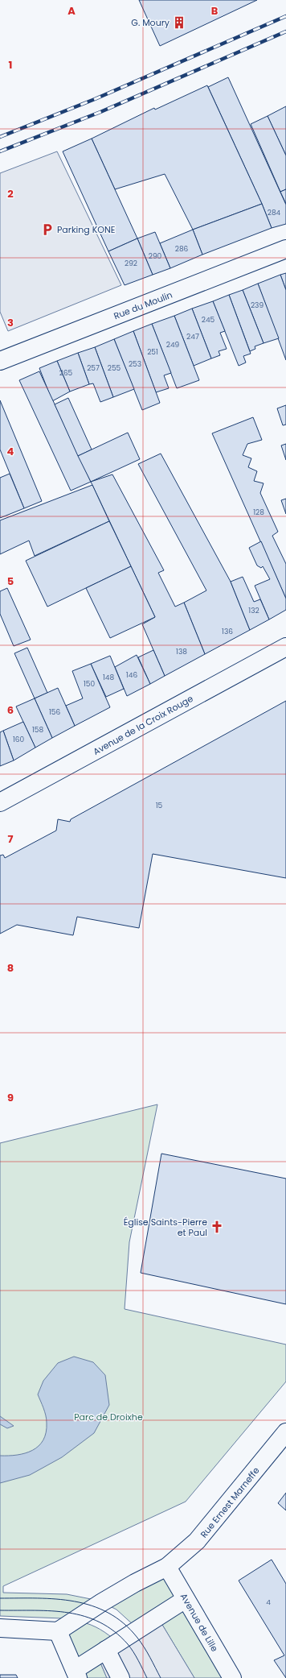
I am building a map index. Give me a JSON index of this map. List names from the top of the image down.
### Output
{
  "streets": {
    "street": [
      "Rue du Moulin",
      "Avenue de la Croix Rouge",
      "Rue Ernest Marneffe",
      "Avenue de Lille"
    ]
  },
  "crossings": [
    ["Rue Ernest Marneffe", "Avenue de Lille"]
  ],
  "parks": ["Parc de Droixhe"],
  "places": {
    "building": ["G. Moury"],
    "parking": ["Parking KONE"],
    "church": ["Église Saints-Pierre et Paul"]
  },
  "house_numbers": [
    "284",
    "286",
    "290",
    "292",
    "239",
    "245",
    "247",
    "249",
    "251",
    "253",
    "257",
    "255",
    "265",
    "128",
    "132",
    "136",
    "138",
    "146",
    "148",
    "150",
    "156",
    "158",
    "160",
    "15",
    "4"
  ],
  "grid": {
    "columns": ["A", "B"],
    "rows": [
      "1",
      "2",
      "3",
      "4",
      "5",
      "6",
      "7",
      "8",
      "9"
    ]
  }
}
